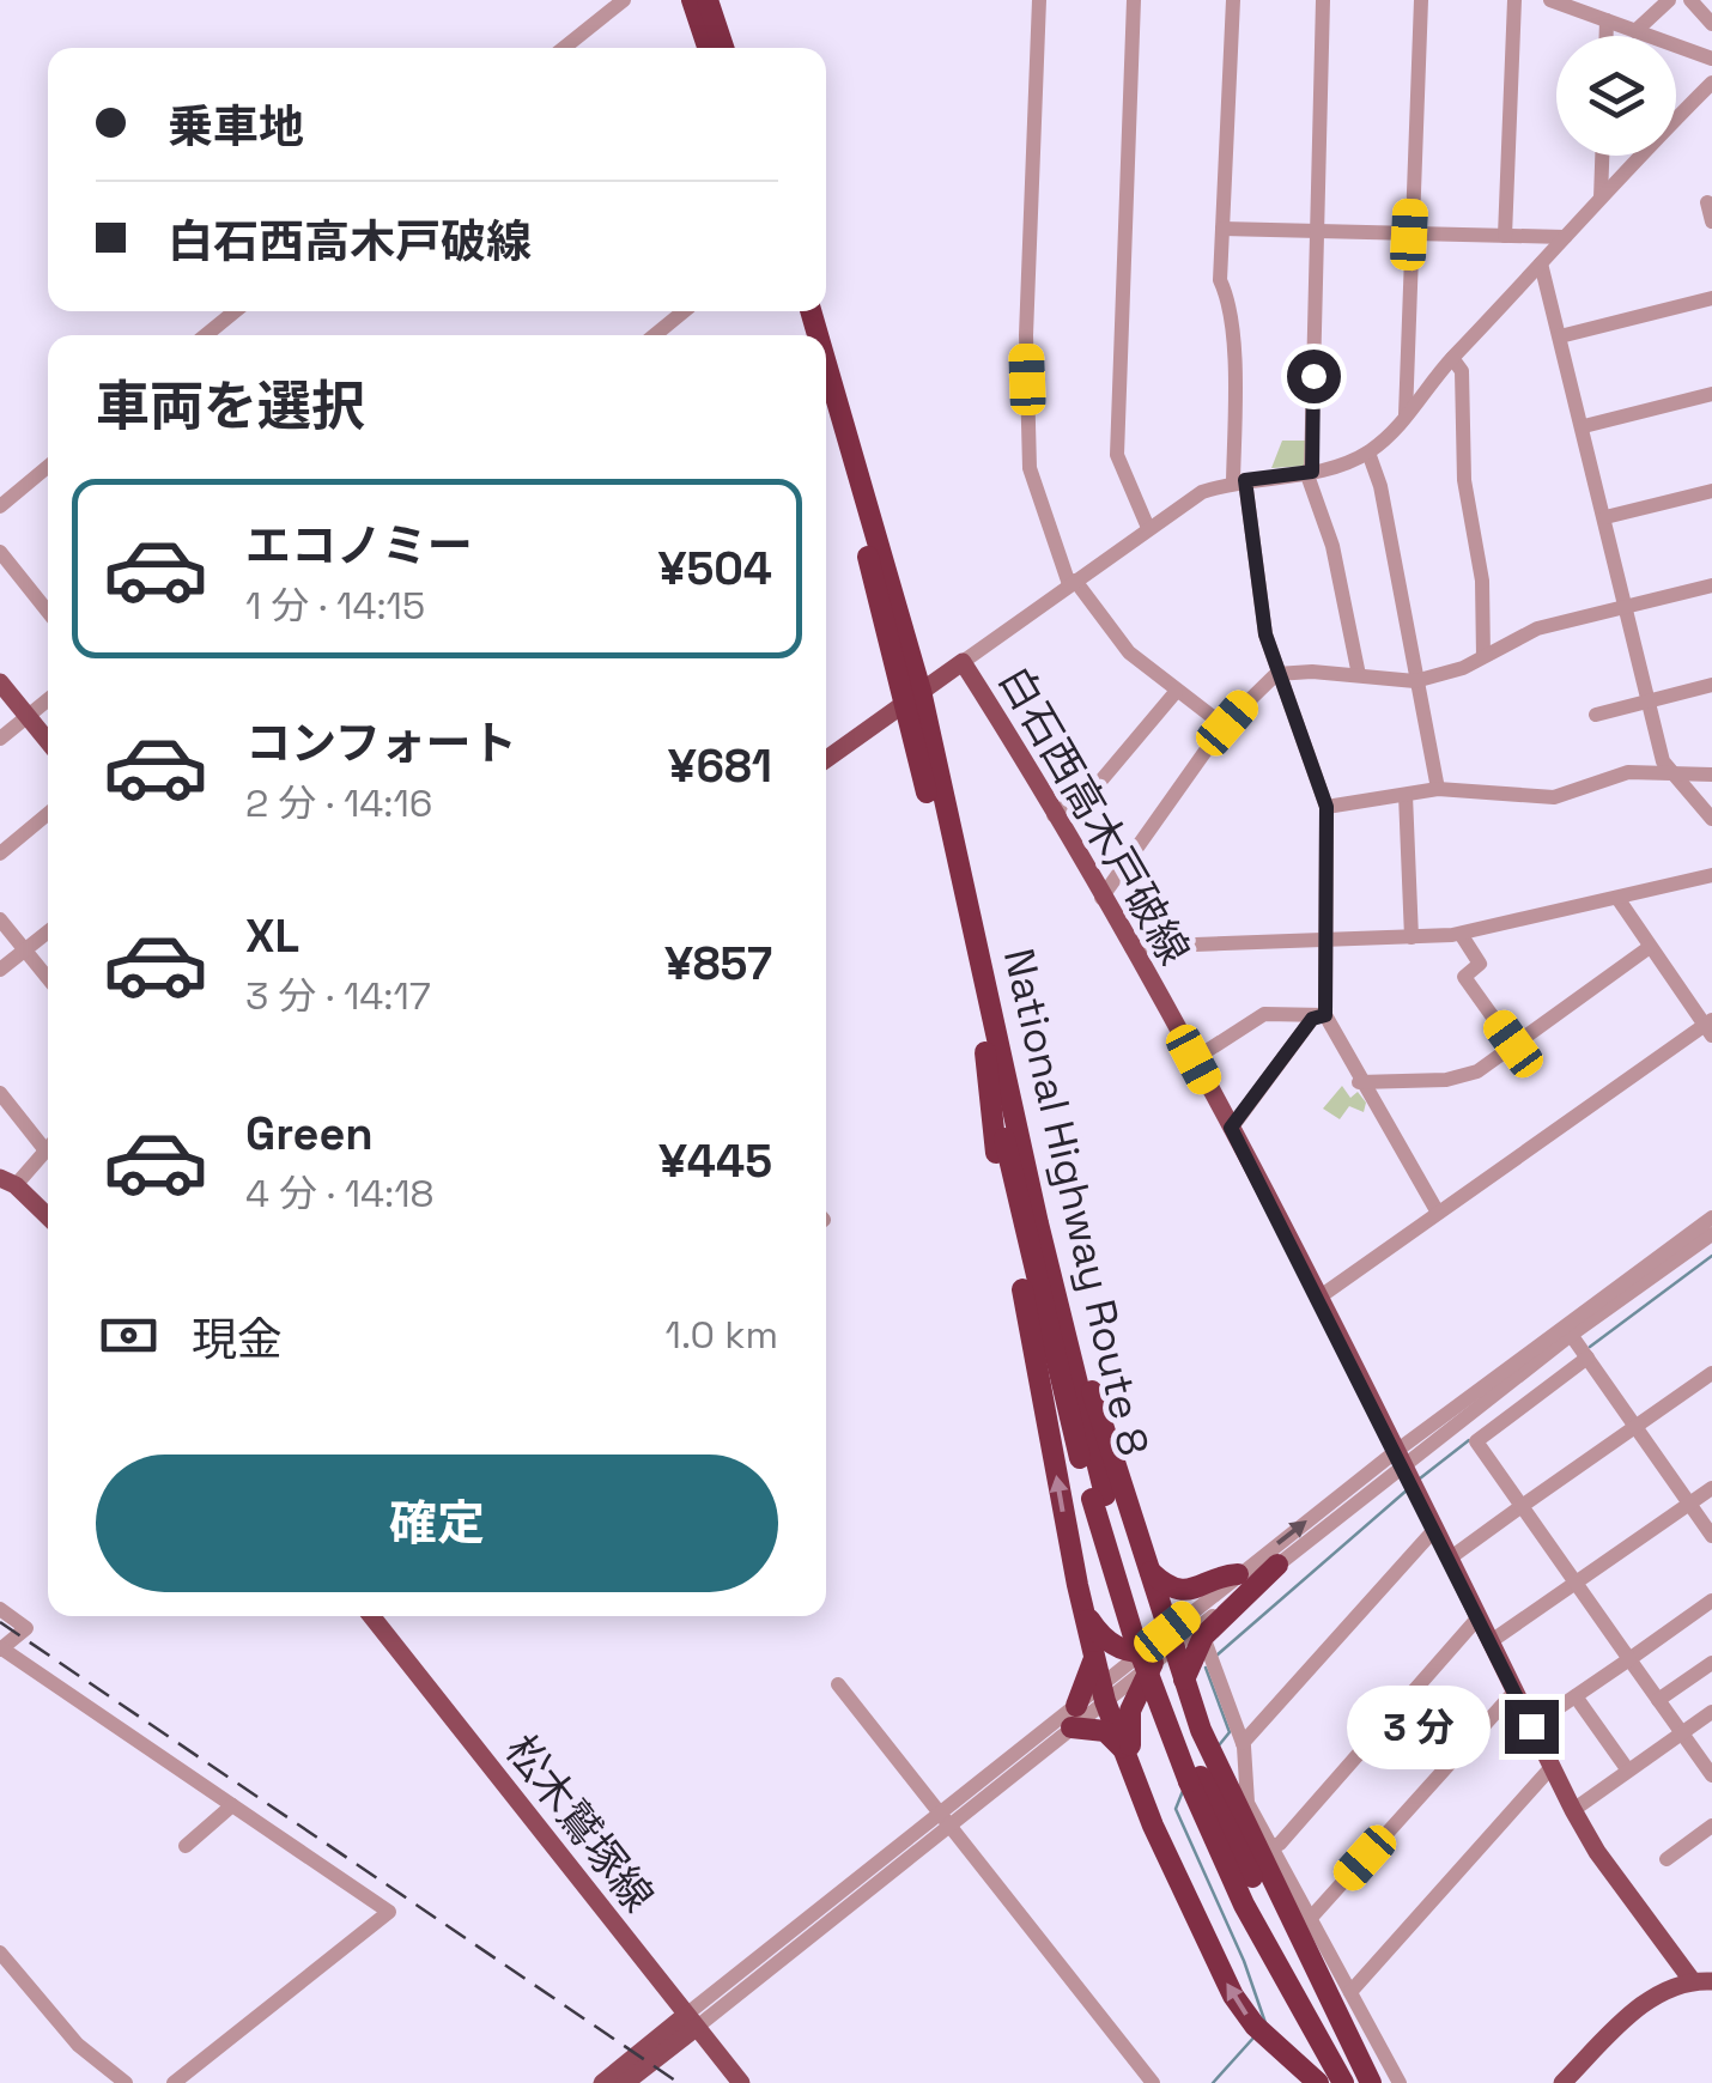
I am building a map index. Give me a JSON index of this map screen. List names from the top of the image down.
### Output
{
  "streets": {
    "highway": ["National Highway Route 8"],
    "main road": ["白石西高木戸破線", "松木鷲塚線"]
  },
  "crossings": [
    ["白石西高木戸破線", "National Highway Route 8"]
  ],
  "page": {
    "banner": ["乗車地", "白石西高木戸破線"],
    "heading": "車両を選択",
    "list": [
      {
        "name": "エコノミー",
        "note": "1 分 · 14:15",
        "value": "¥504"
      },
      {
        "name": "コンフォート",
        "note": "2 分 · 14:16",
        "value": "¥681"
      },
      {
        "name": "XL",
        "note": "3 分 · 14:17",
        "value": "¥857"
      },
      {
        "name": "Green",
        "note": "4 分 · 14:18",
        "value": "¥445"
      }
    ],
    "pay": ["現金", "1.0 km"],
    "buttons": "確定",
    "bubble": "3 分"
  }
}
